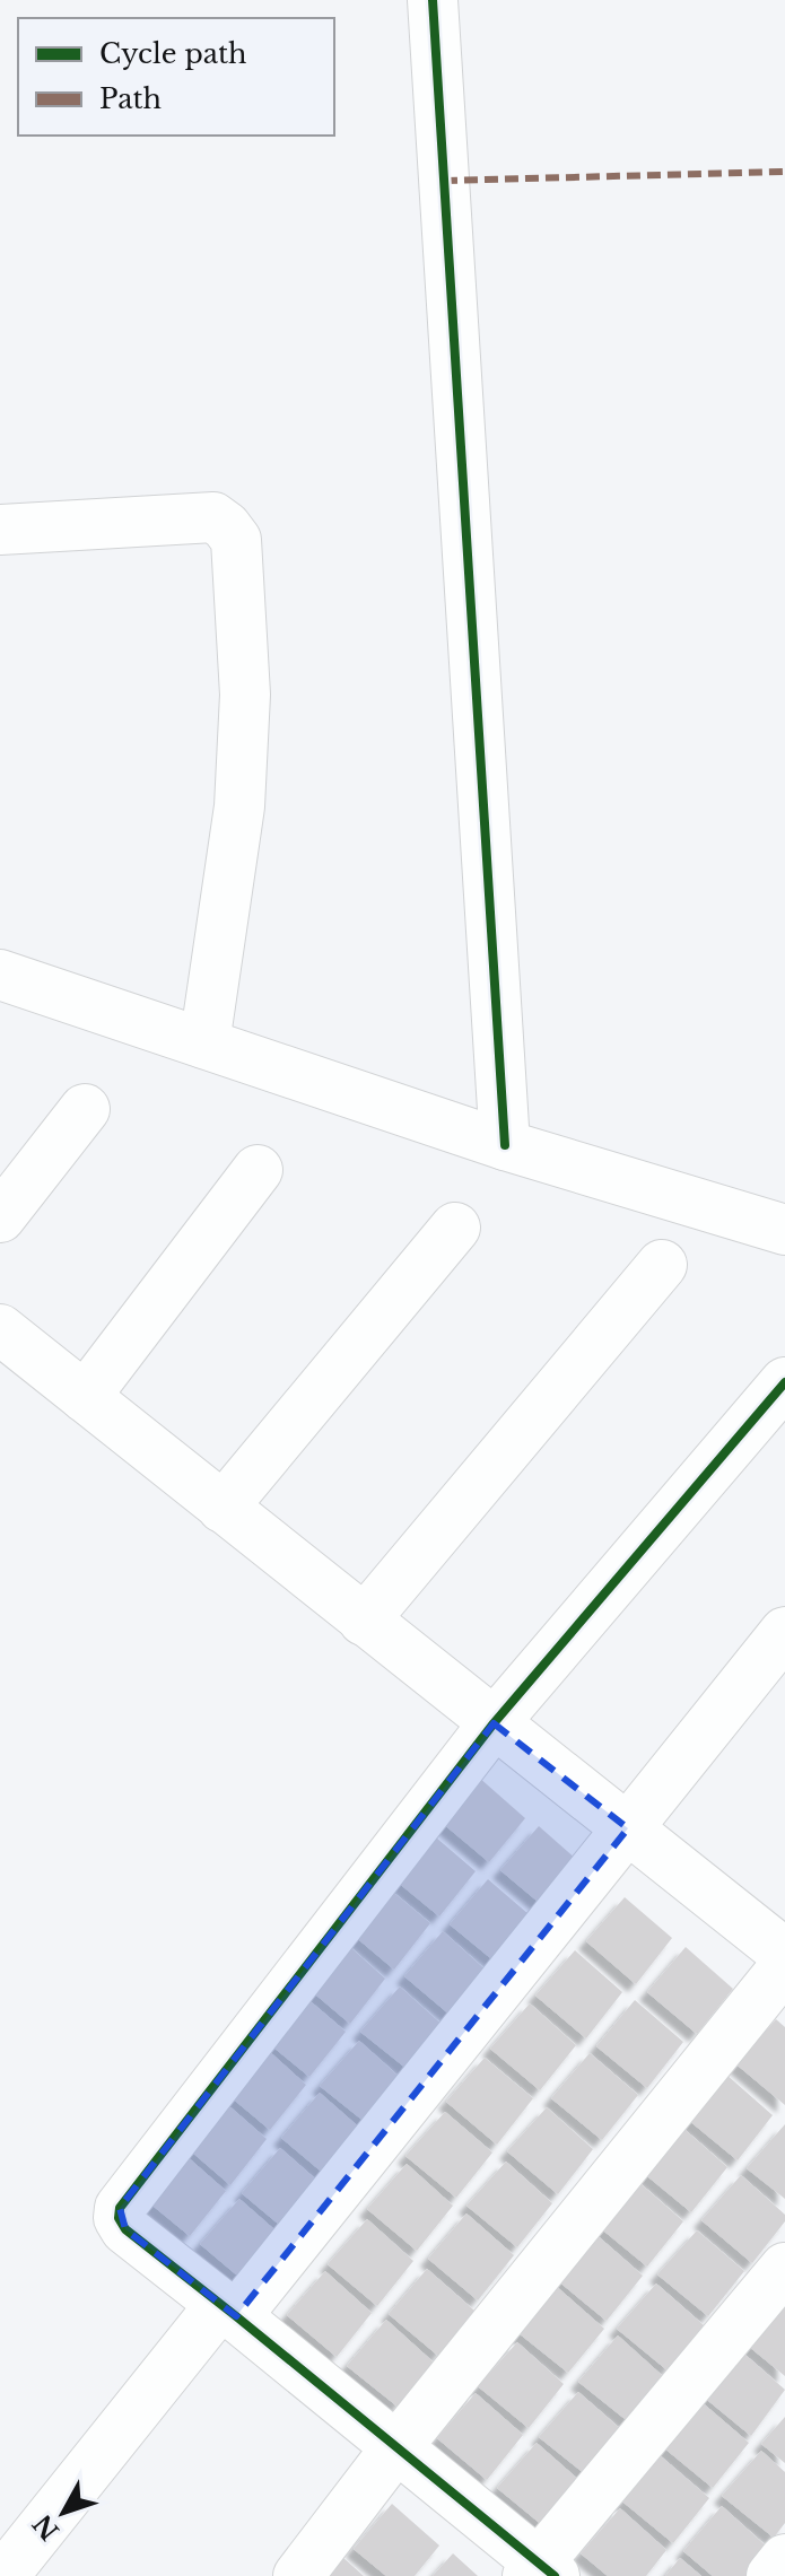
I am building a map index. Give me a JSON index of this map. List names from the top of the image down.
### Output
{
  "legend": ["Cycle path", "Path"],
  "north": "bottom left"
}
